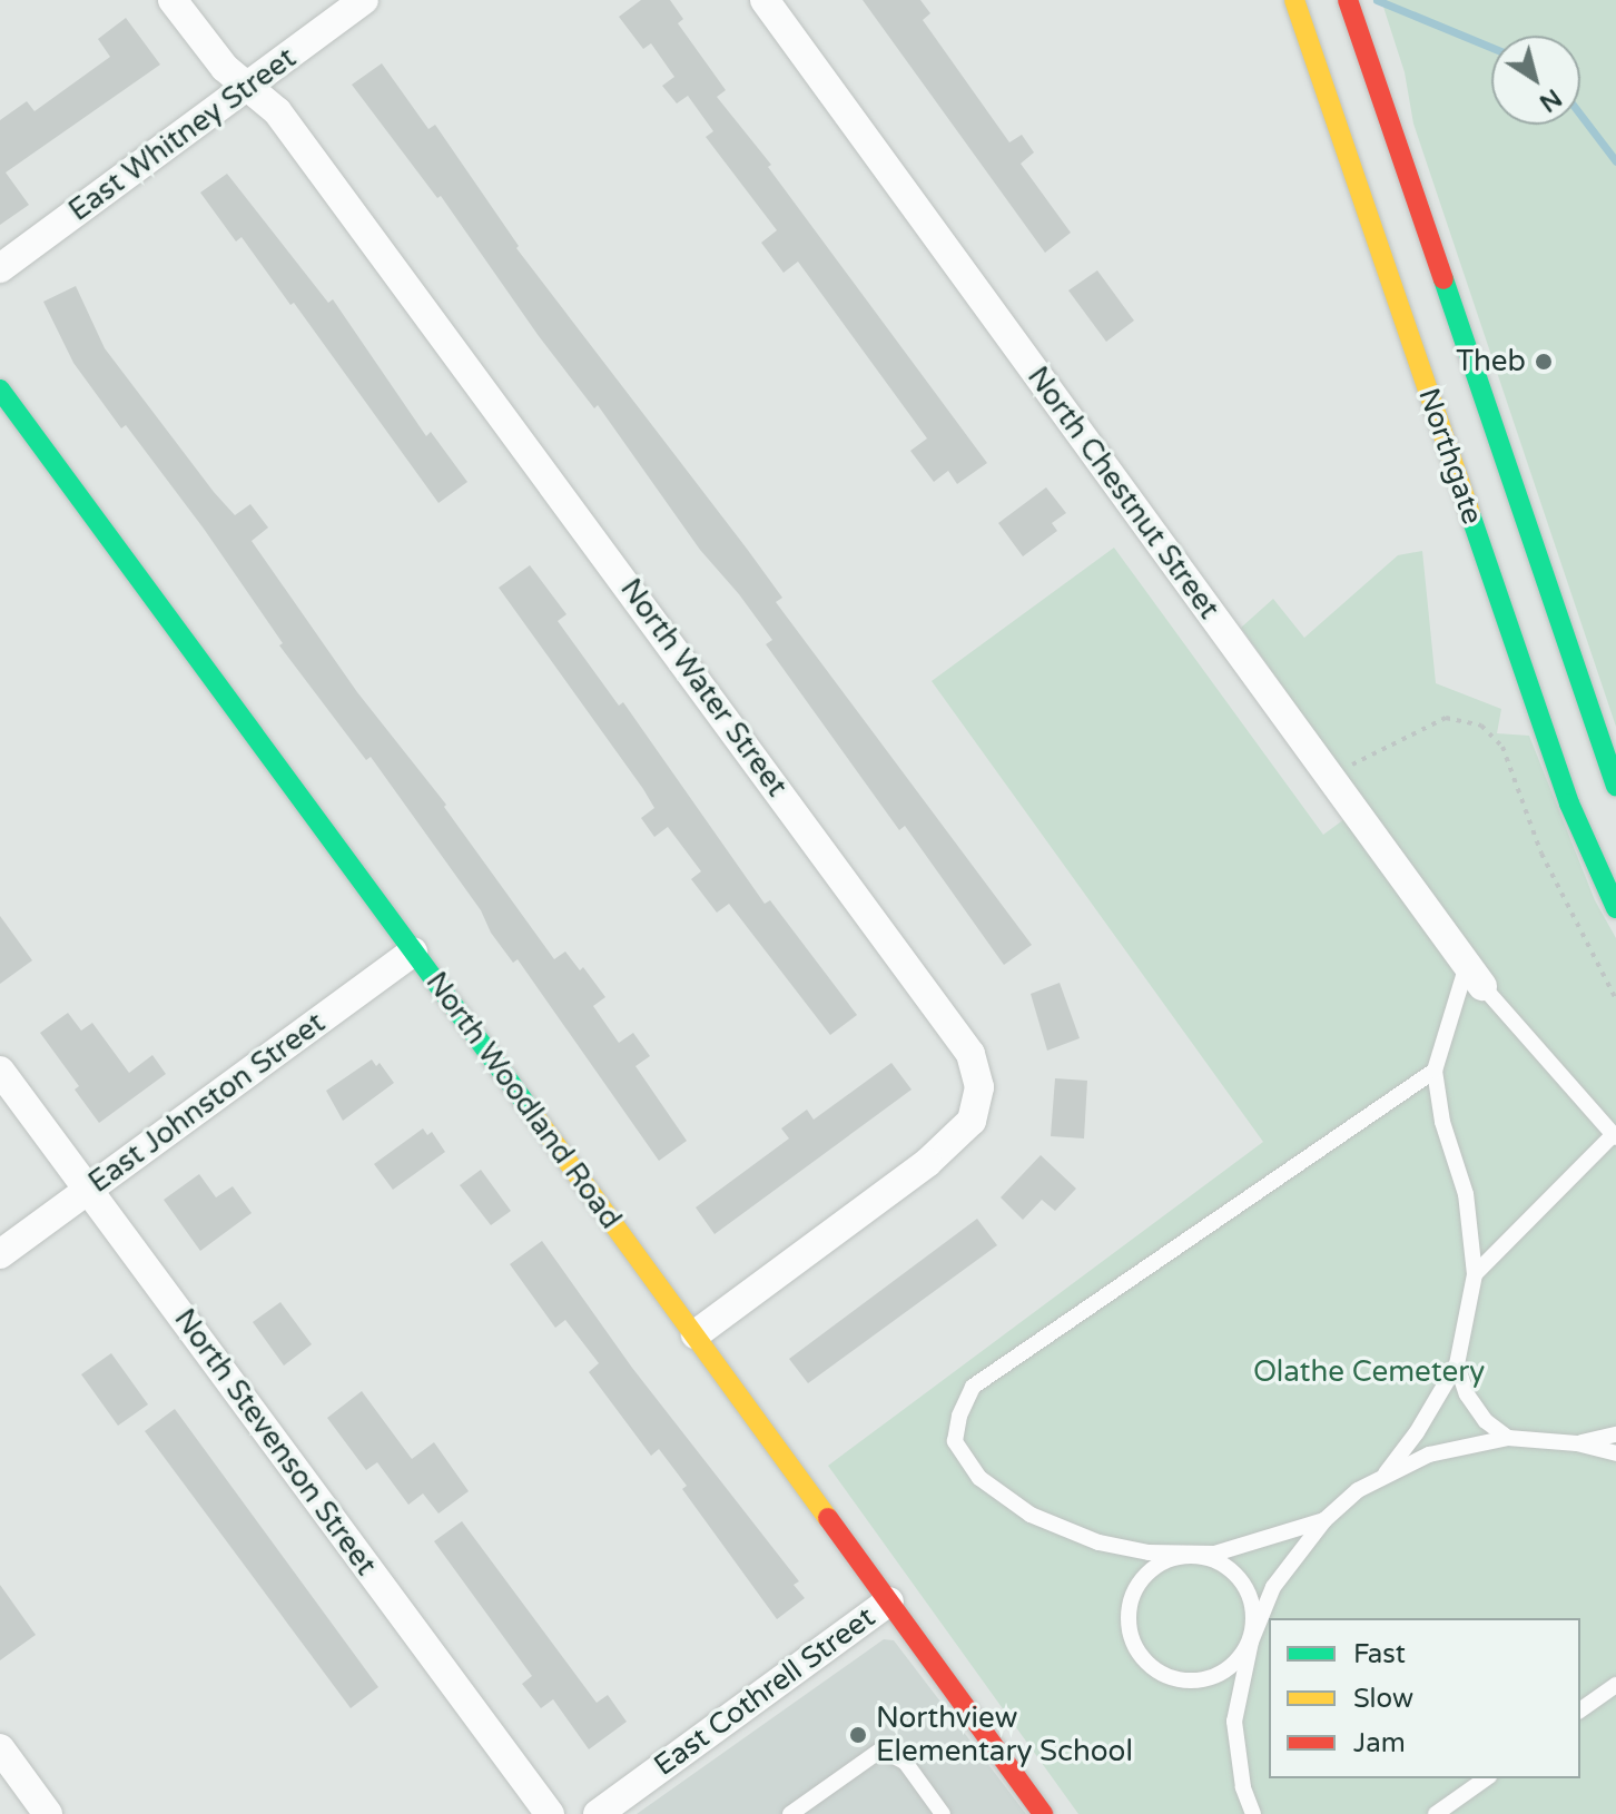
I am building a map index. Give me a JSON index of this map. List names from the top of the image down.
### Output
{
  "streets": {
    "main road": ["Northgate", "North Woodland Road"],
    "street": [
      "East Whitney Street",
      "North Chestnut Street",
      "North Water Street",
      "East Johnston Street",
      "North Stevenson Street",
      "East Cothrell Street"
    ]
  },
  "crossings": [
    ["East Whitney Street", "North Water Street"],
    ["North Water Street", "North Woodland Road"],
    ["North Woodland Road", "East Johnston Street"],
    ["North Woodland Road", "East Cothrell Street"],
    ["East Johnston Street", "North Stevenson Street"]
  ],
  "parks": ["Olathe Cemetery"],
  "places": ["Theb", "Northview Elementary School"],
  "legend": ["Fast", "Slow", "Jam"],
  "north": "bottom right"
}
